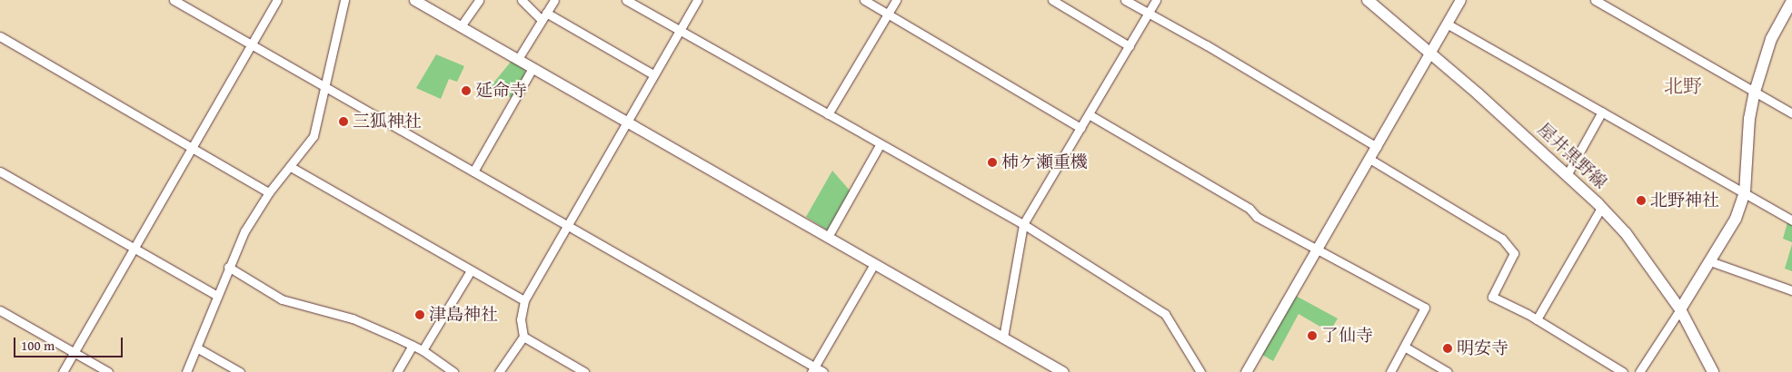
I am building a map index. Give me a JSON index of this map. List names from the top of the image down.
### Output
{
  "streets": {
    "main road": ["屋井黒野線"]
  },
  "districts": ["北野"],
  "places": [
    "延命寺",
    "三狐神社",
    "柿ケ瀬重機",
    "北野神社",
    "津島神社",
    "了仙寺",
    "明安寺"
  ],
  "scale_bar": "100 m"
}
